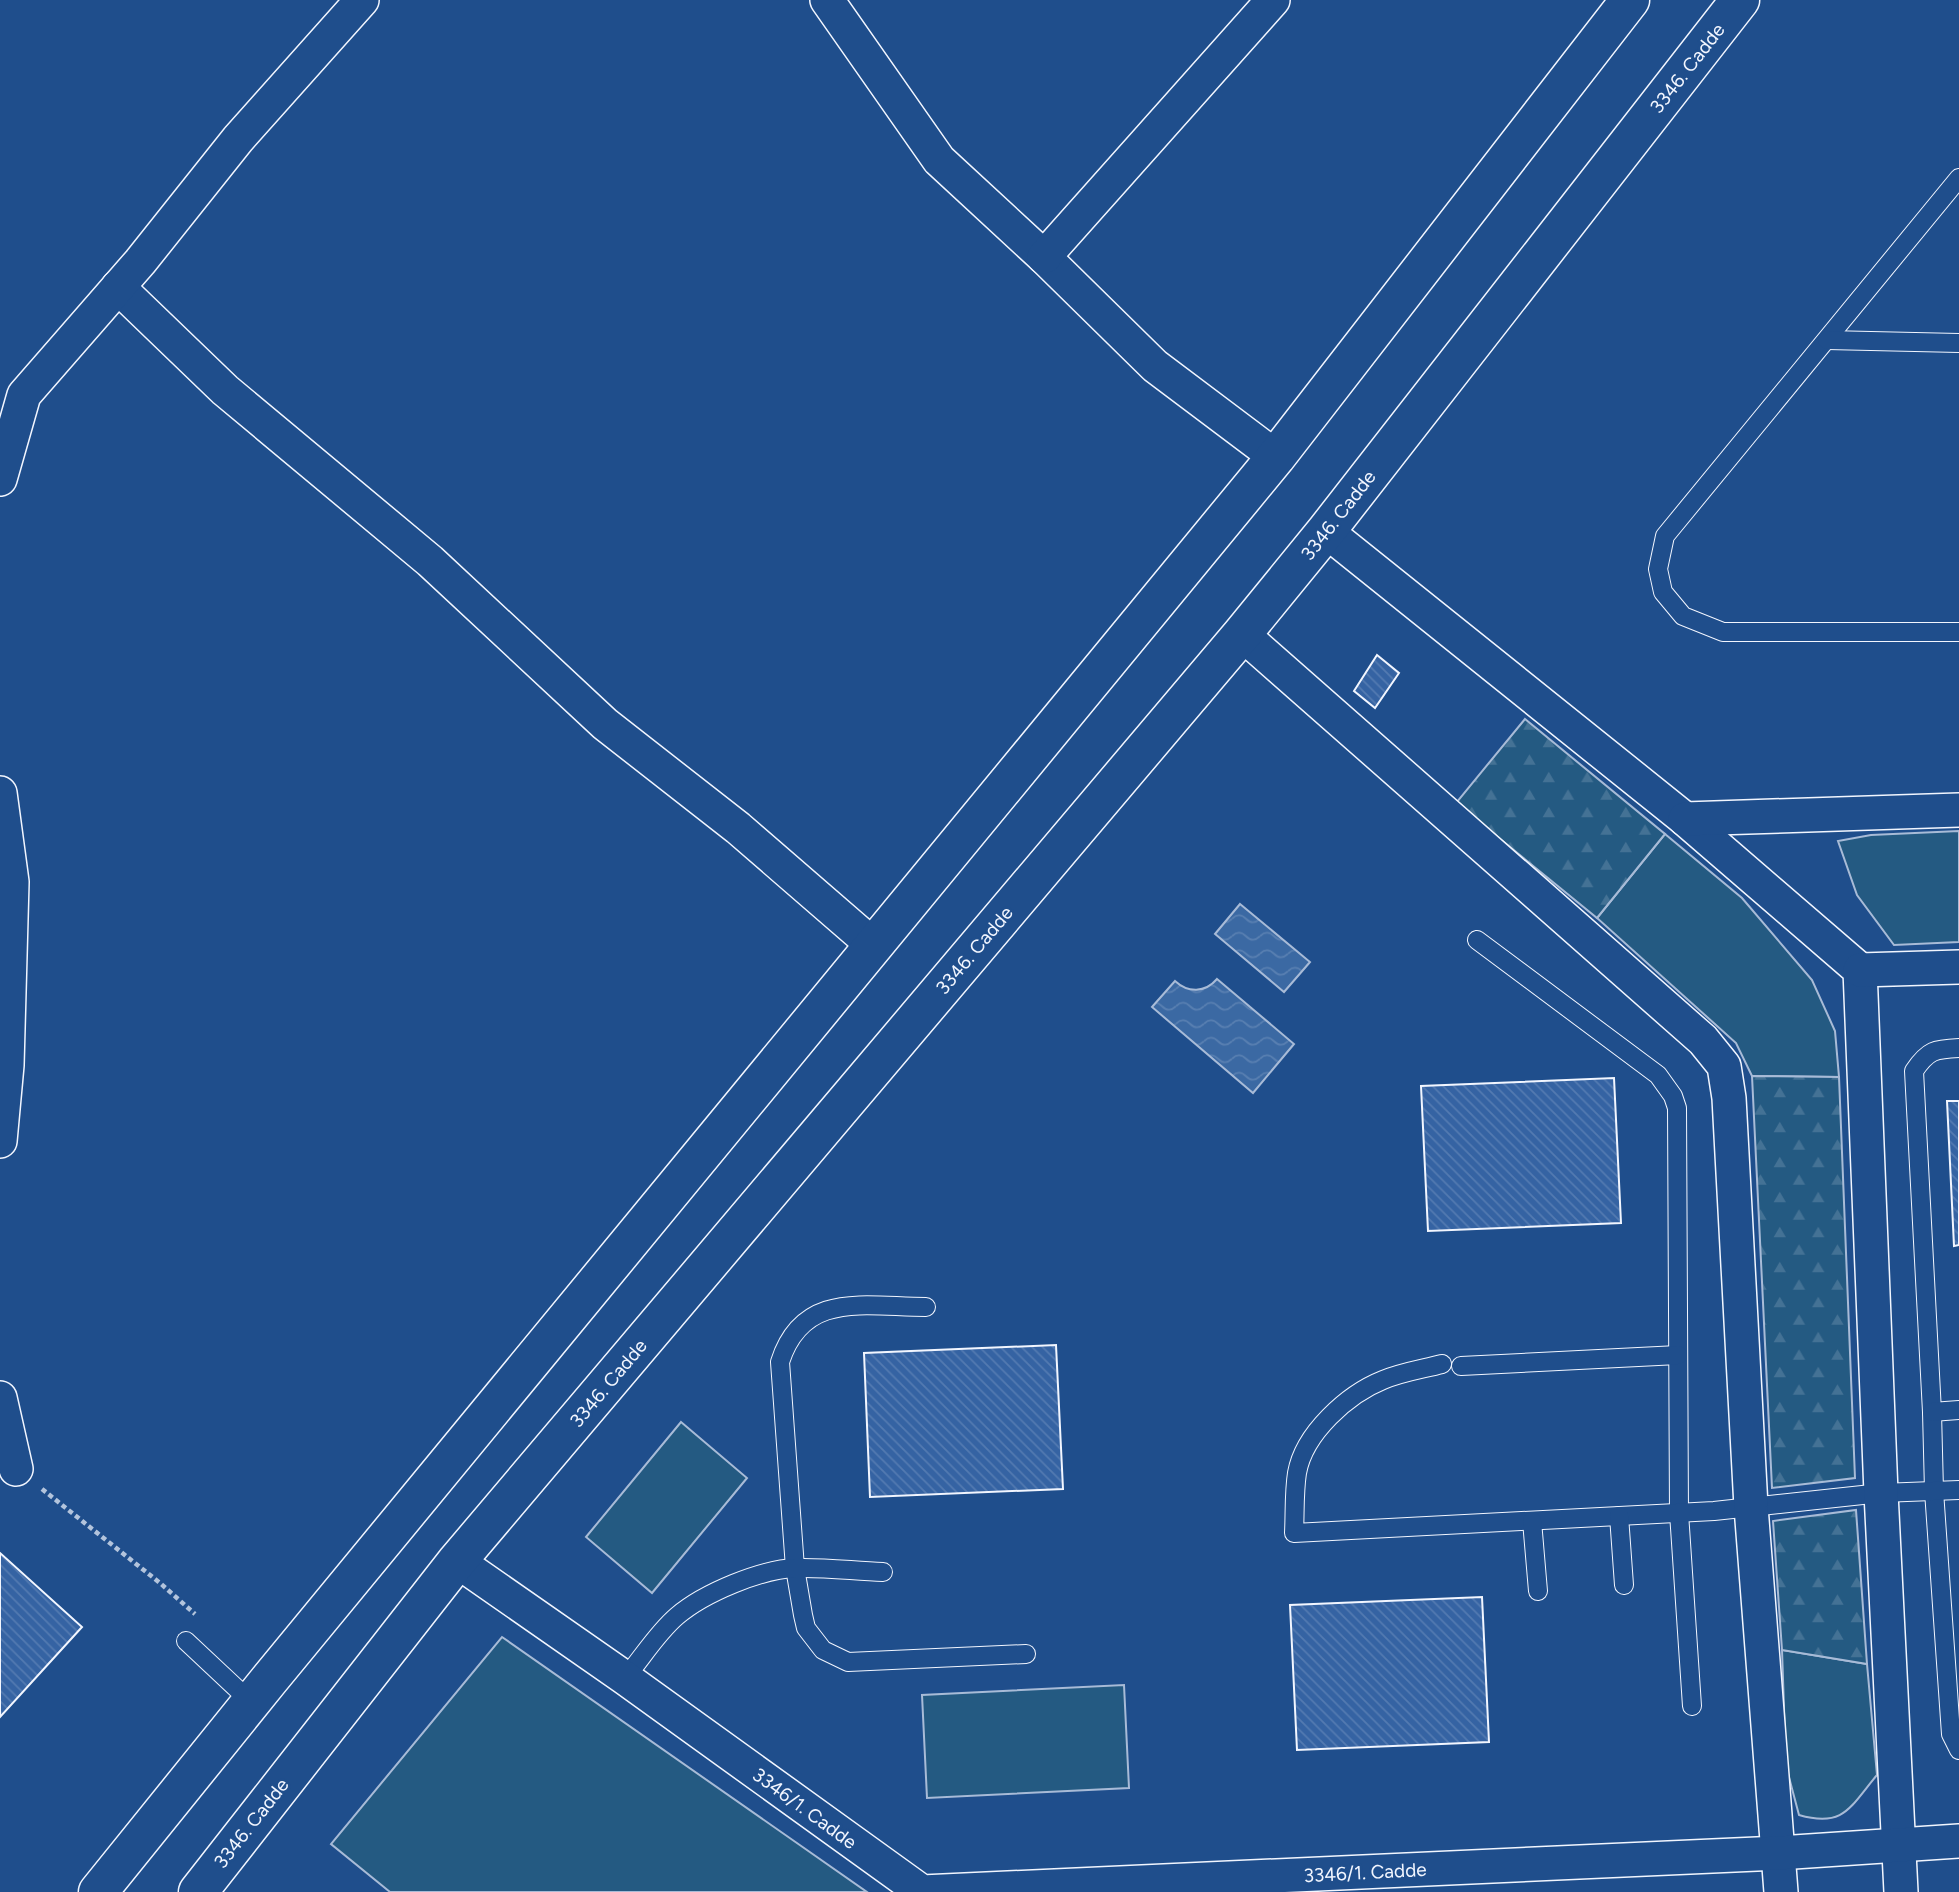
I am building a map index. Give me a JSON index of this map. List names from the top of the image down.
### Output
{
  "streets": {
    "street": ["3346. Cadde", "3346/1. Cadde"]
  },
  "crossings": [
    ["3346. Cadde", "3346/1. Cadde"]
  ]
}
